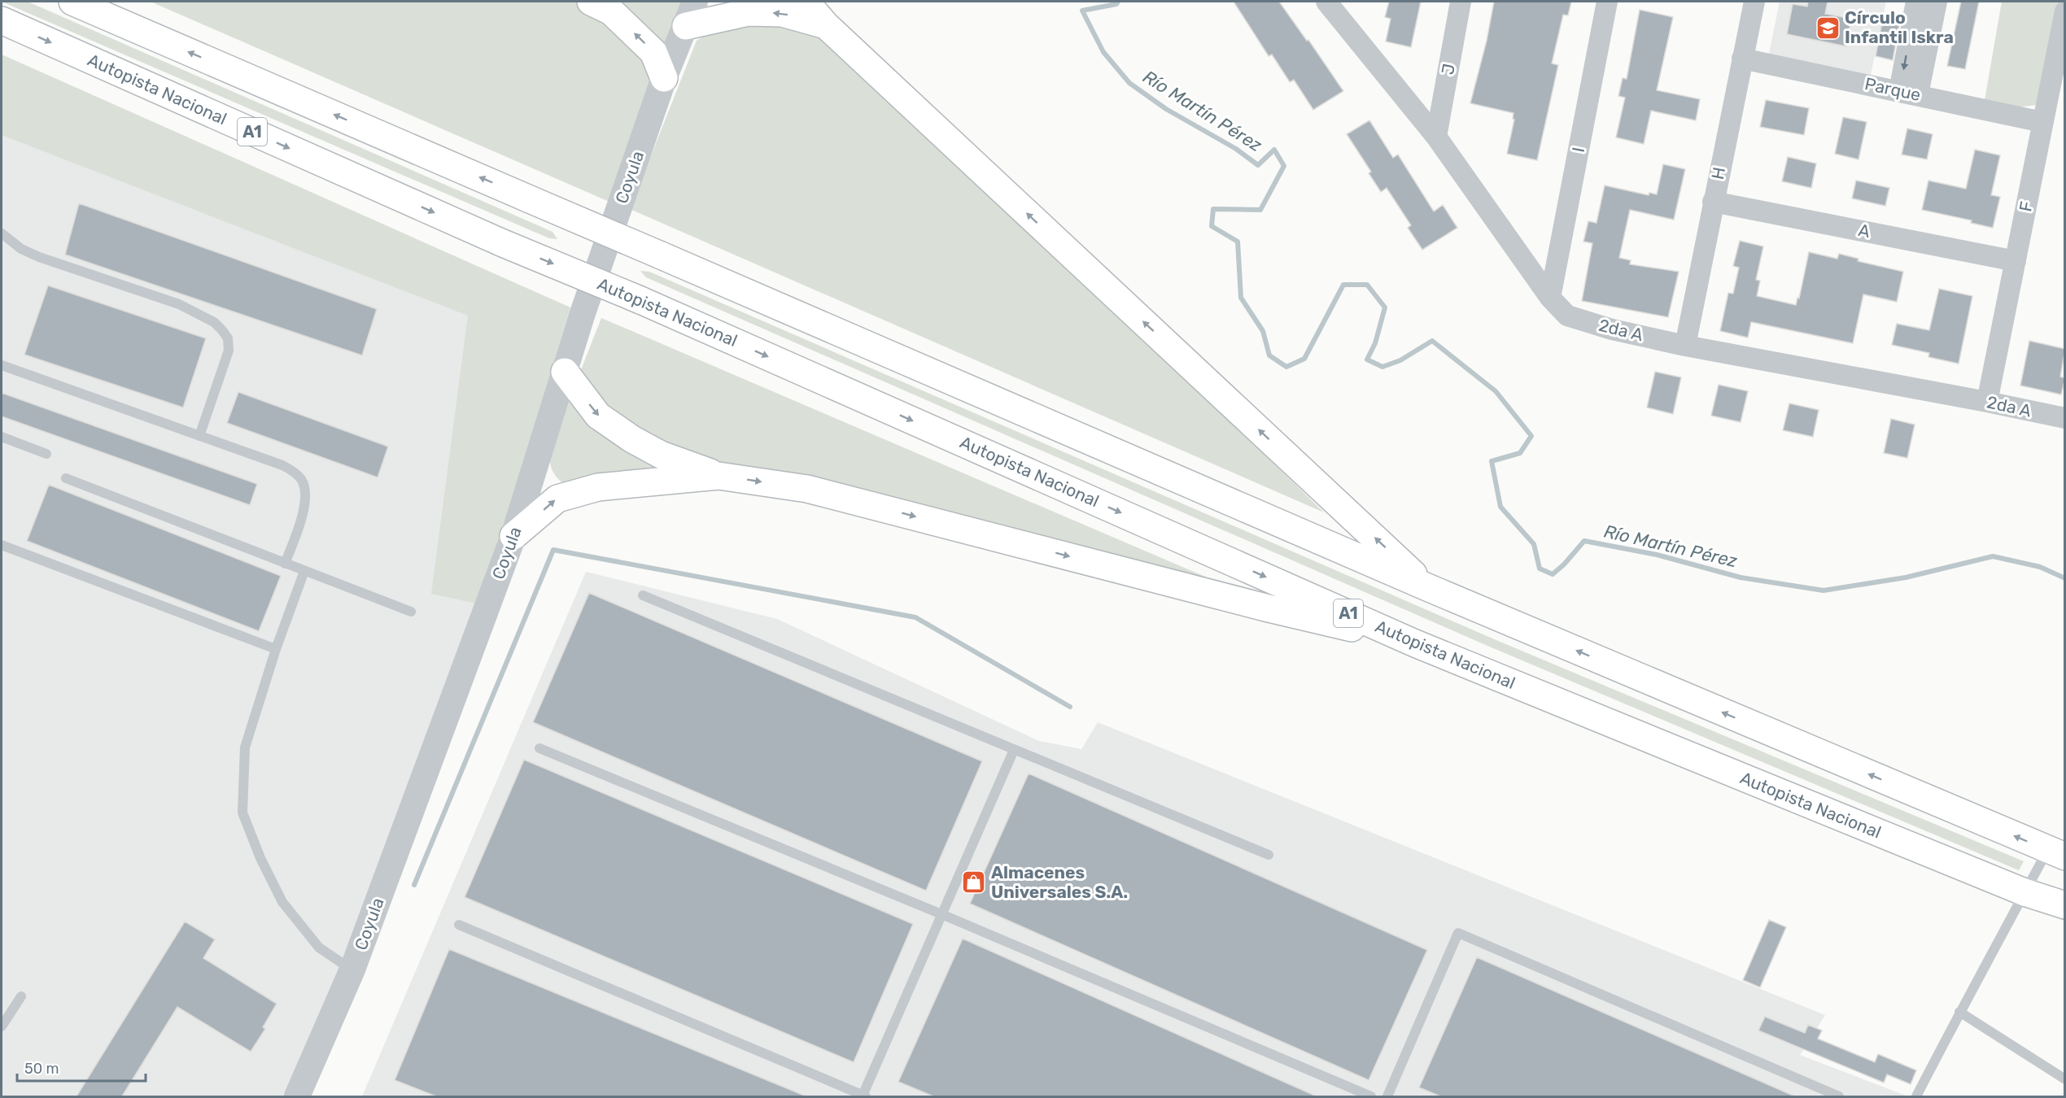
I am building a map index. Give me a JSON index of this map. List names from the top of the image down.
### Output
{
  "streets": {
    "highway": ["Autopista Nacional", "A1"],
    "street": [
      "J",
      "Parque",
      "I",
      "H",
      "Coyula",
      "F",
      "A",
      "2da A"
    ]
  },
  "crossings": [
    ["J", "2da A"],
    ["Parque", "H"],
    ["Parque", "F"],
    ["I", "2da A"],
    ["H", "A"],
    ["H", "2da A"],
    ["F", "A"],
    ["F", "2da A"]
  ],
  "water": ["Río Martín Pérez"],
  "places": {
    "school or university": ["Círculo Infantil Iskra"],
    "shop": ["Almacenes Universales S.A."]
  },
  "scale_bar": "50 m"
}
